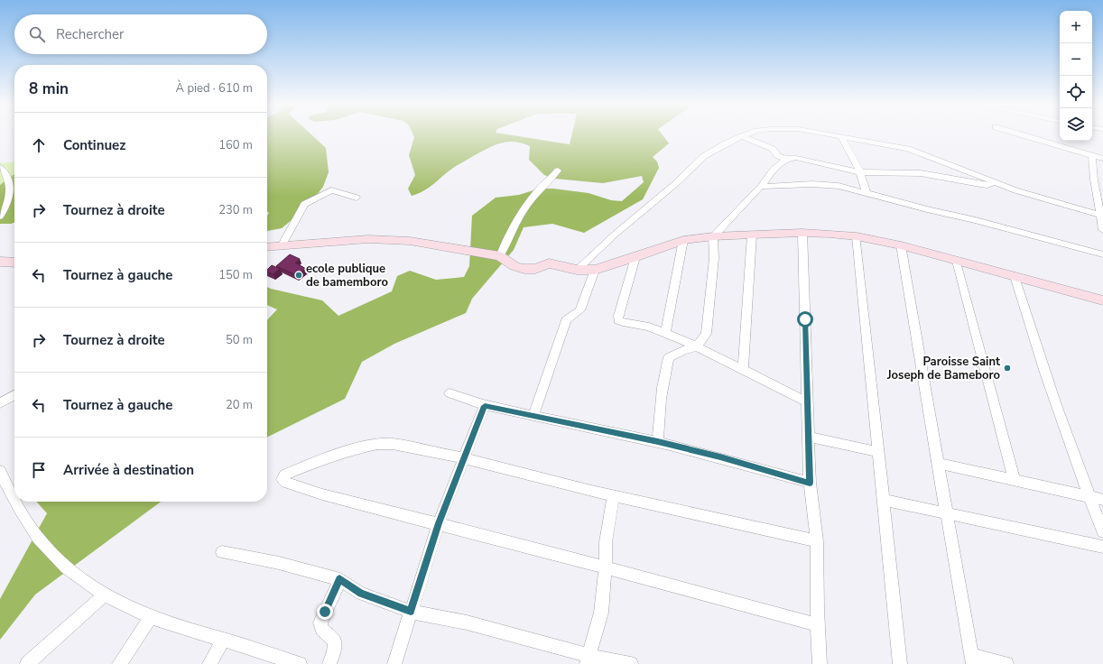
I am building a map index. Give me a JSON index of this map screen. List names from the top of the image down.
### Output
{
  "places": ["ecole publique de bamemboro", "Paroisse Saint Joseph de Bameboro"],
  "page": {
    "map_buttons": ["+", "−"],
    "search": "Rechercher",
    "heading": ["8 min", "À pied · 610 m"],
    "list": [
      ["Continuez", "160 m"],
      ["Tournez à droite", "230 m"],
      ["Tournez à gauche", "150 m"],
      ["Tournez à droite", "50 m"],
      ["Tournez à gauche", "20 m"],
      "Arrivée à destination"
    ]
  }
}
